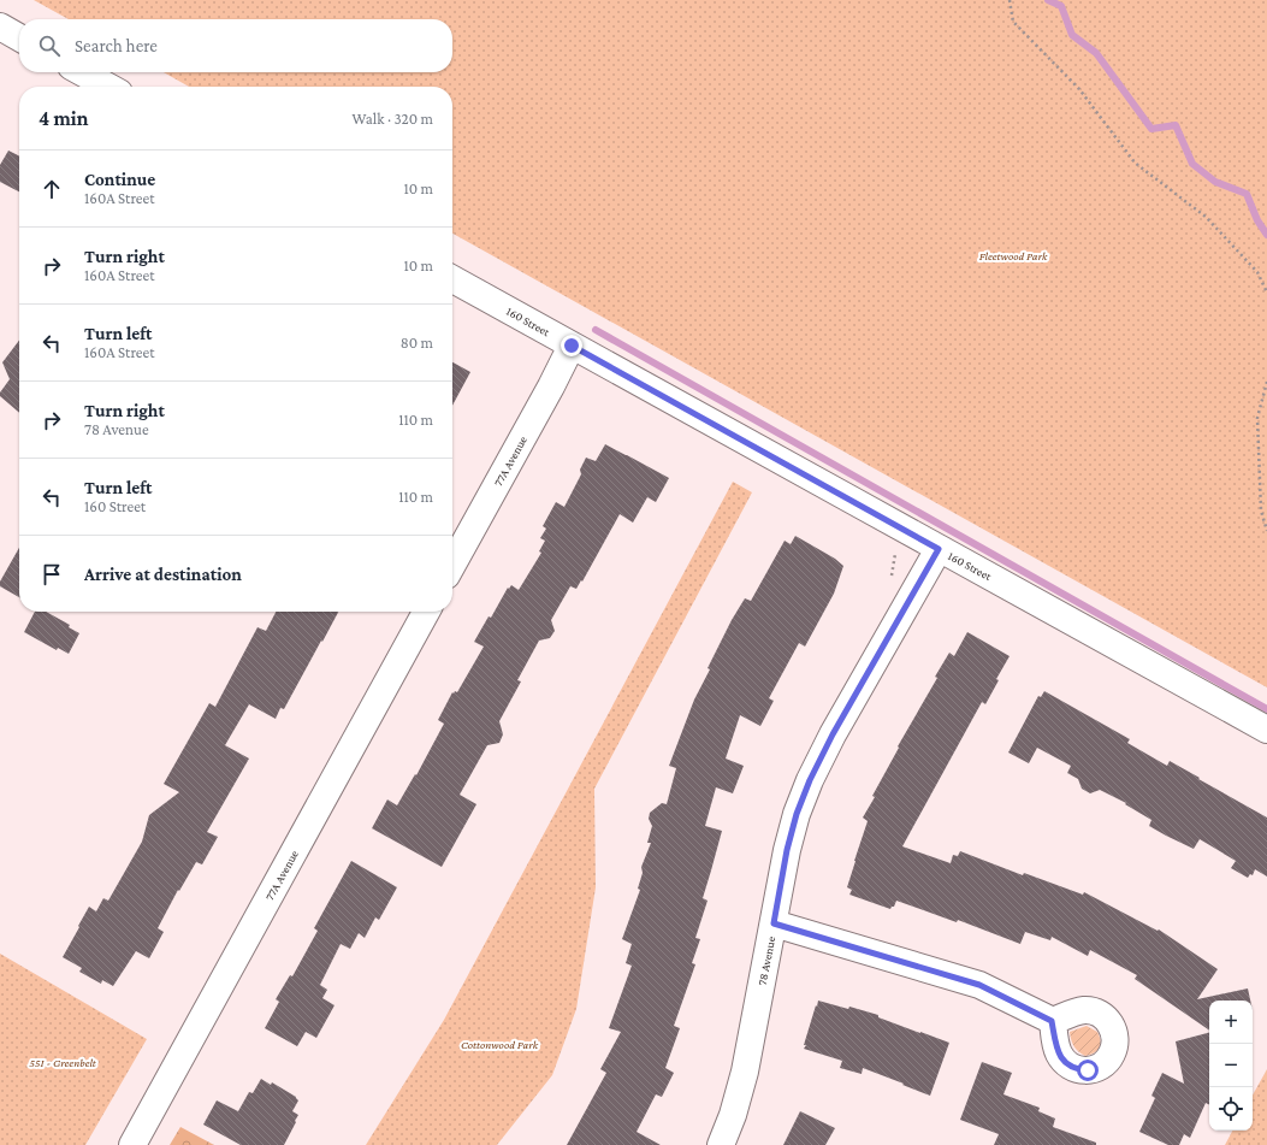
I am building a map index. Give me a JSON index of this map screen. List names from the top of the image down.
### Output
{
  "streets": {
    "street": ["160 Street", "77A Avenue", "78 Avenue"]
  },
  "crossings": [
    ["160 Street", "77A Avenue"],
    ["160 Street", "78 Avenue"]
  ],
  "parks": ["Fleetwood Park", "Cottonwood Park", "55I - Greenbelt"],
  "page": {
    "search": "Search here",
    "heading": ["4 min", "Walk · 320 m"],
    "list": [
      ["Continue", "160A Street", "10 m"],
      ["Turn right", "160A Street", "10 m"],
      ["Turn left", "160A Street", "80 m"],
      ["Turn right", "78 Avenue", "110 m"],
      ["Turn left", "160 Street", "110 m"],
      "Arrive at destination"
    ],
    "map_buttons": ["+", "−"]
  }
}
